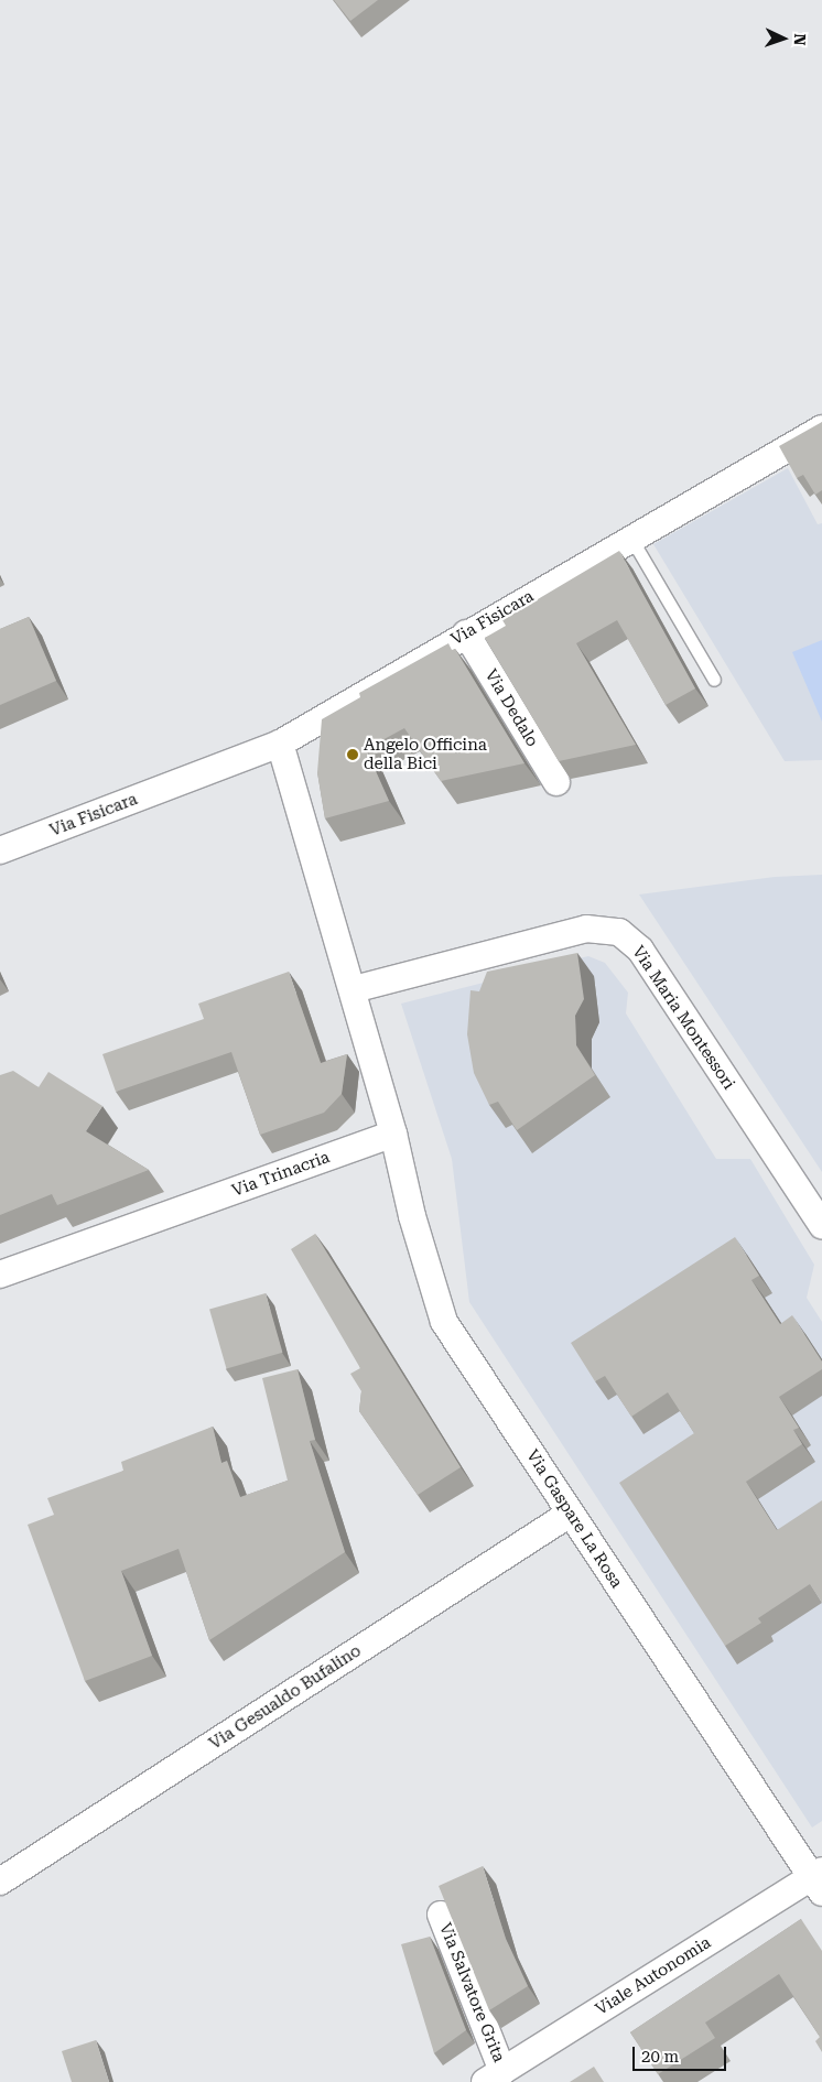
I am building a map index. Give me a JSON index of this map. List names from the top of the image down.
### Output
{
  "streets": {
    "street": [
      "Via Fisicara",
      "Via Dedalo",
      "Via Maria Montessori",
      "Via Trinacria",
      "Via Gaspare La Rosa",
      "Via Gesualdo Bufalino",
      "Viale Autonomia",
      "Via Salvatore Grita"
    ]
  },
  "crossings": [
    ["Via Fisicara", "Via Dedalo"],
    ["Via Trinacria", "Via Gaspare La Rosa"],
    ["Via Gaspare La Rosa", "Via Gesualdo Bufalino"],
    ["Via Gaspare La Rosa", "Viale Autonomia"],
    ["Viale Autonomia", "Via Salvatore Grita"]
  ],
  "places": ["Angelo Officina della Bici"],
  "scale_bar": "20 m",
  "north": "right"
}
